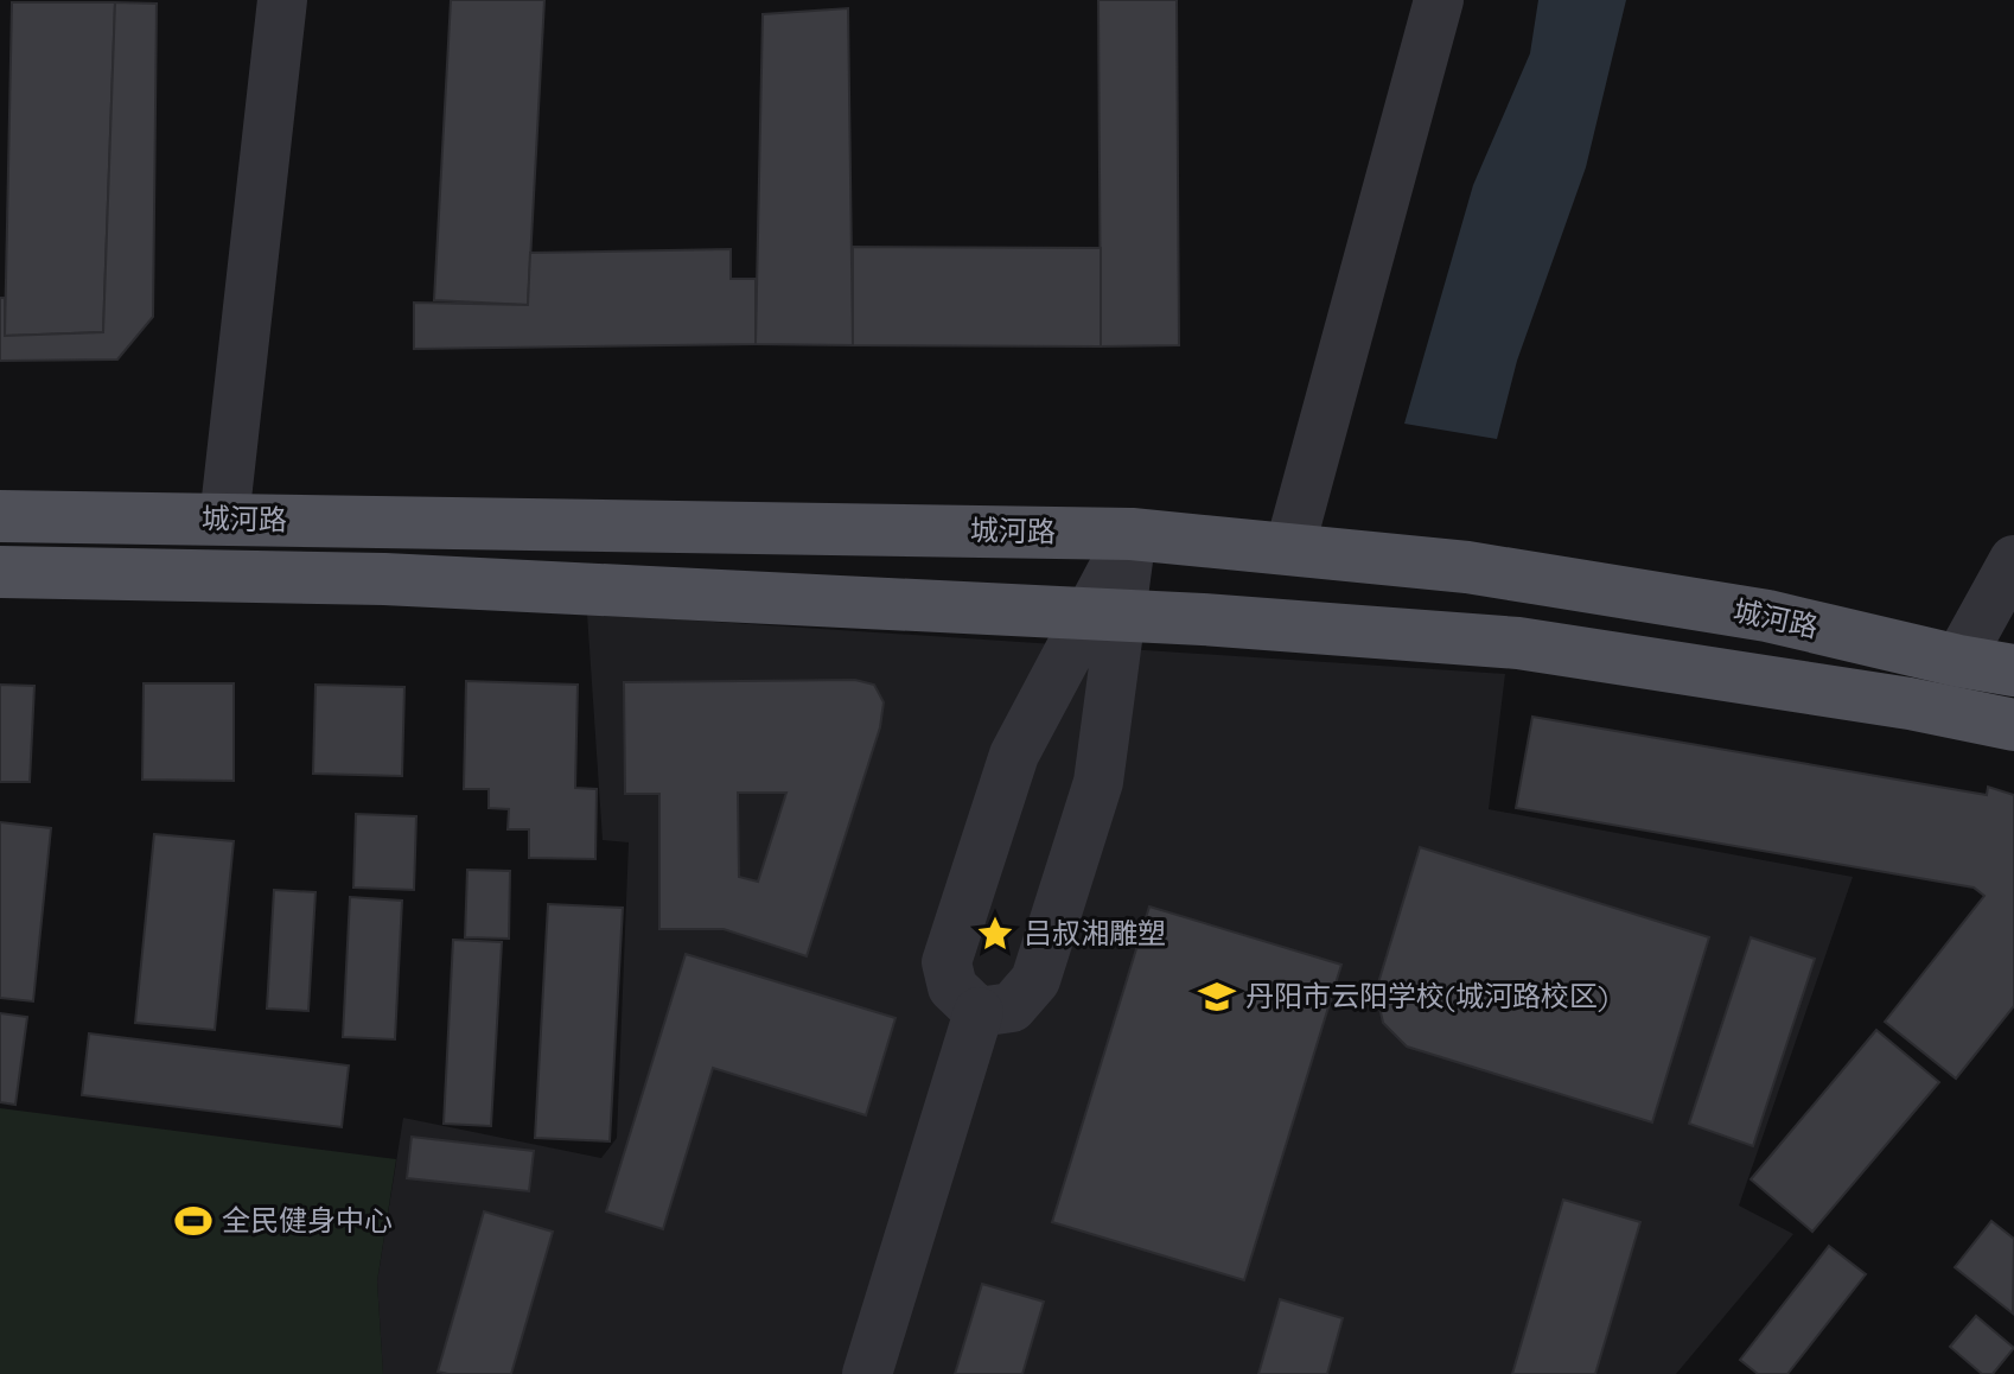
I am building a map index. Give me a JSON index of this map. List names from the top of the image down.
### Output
{
  "streets": {
    "main road": ["城河路"]
  },
  "places": {
    "place": ["吕叔湘雕塑"],
    "school or university": ["丹阳市云阳学校(城河路校区)"],
    "sports": ["全民健身中心"]
  }
}
